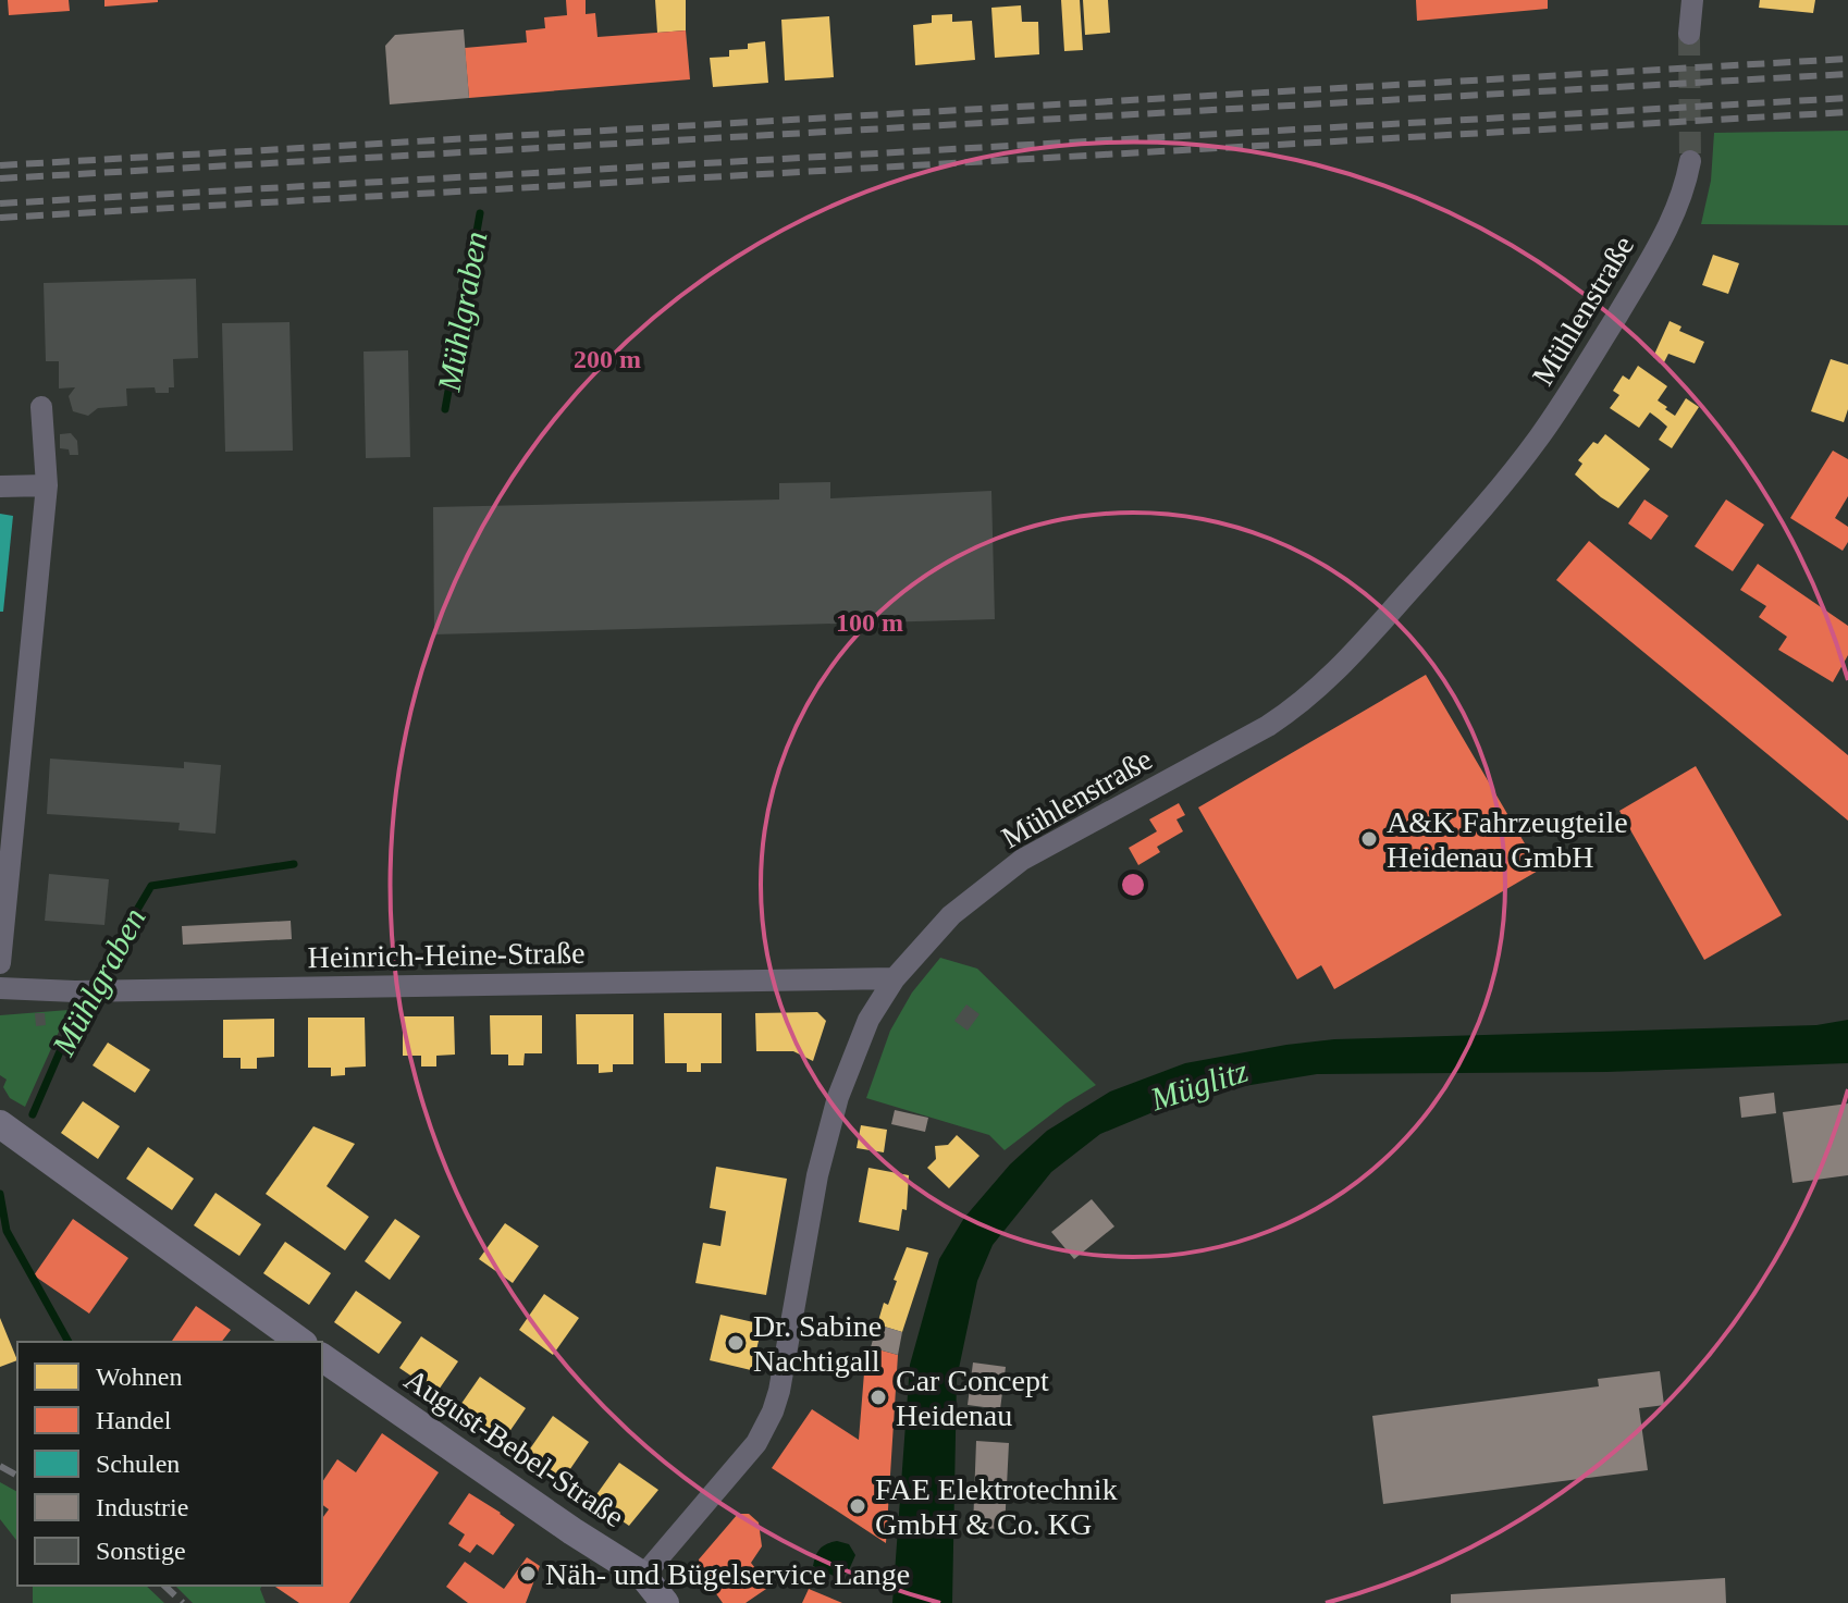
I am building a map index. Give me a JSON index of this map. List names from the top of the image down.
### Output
{
  "streets": {
    "street": ["Mühlenstraße", "Heinrich-Heine-Straße", "August-Bebel-Straße"]
  },
  "crossings": [
    ["Mühlenstraße", "Heinrich-Heine-Straße"],
    ["Mühlenstraße", "August-Bebel-Straße"]
  ],
  "water": ["Mühlgraben", "Müglitz"],
  "places": [
    "A&K Fahrzeugteile Heidenau GmbH",
    "Dr. Sabine Nachtigall",
    "Car Concept Heidenau",
    "FAE Elektrotechnik GmbH & Co. KG",
    "Näh- und Bügelservice Lange"
  ],
  "legend": [
    "Wohnen",
    "Handel",
    "Schulen",
    "Industrie",
    "Sonstige"
  ],
  "rings": ["200 m", "100 m"]
}
